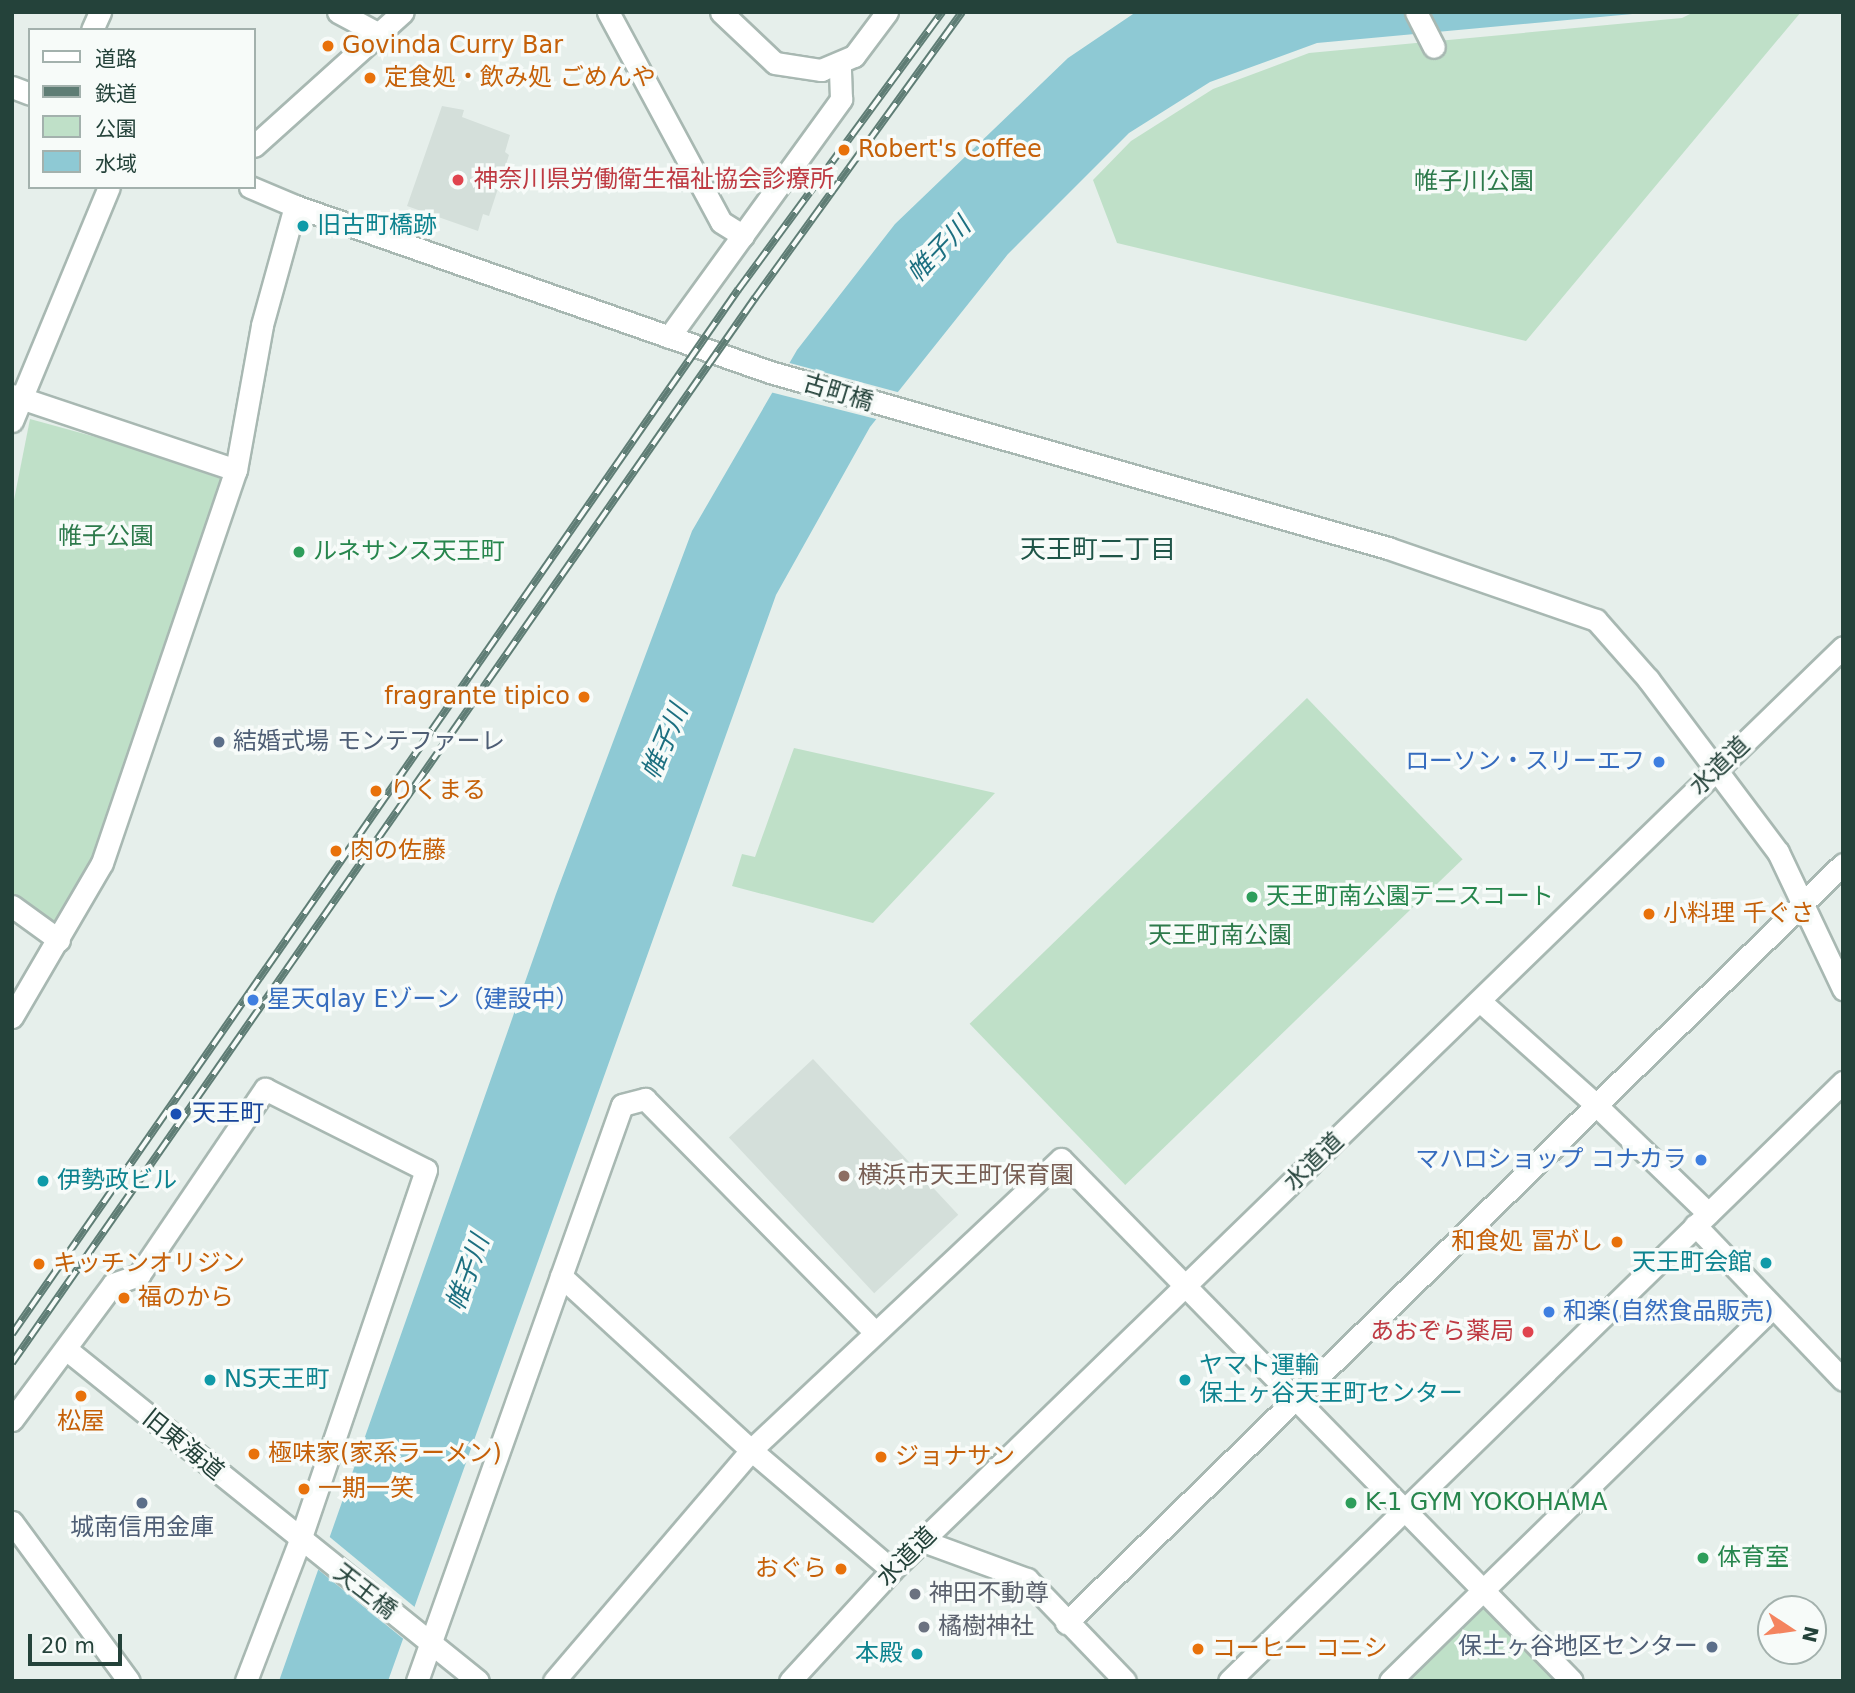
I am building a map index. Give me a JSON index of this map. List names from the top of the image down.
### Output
{
  "streets": {
    "street": [
      "古町橋",
      "水道道",
      "旧東海道",
      "天王橋"
    ]
  },
  "crossings": [
    ["古町橋", "水道道"],
    ["旧東海道", "天王橋"]
  ],
  "districts": ["天王町二丁目"],
  "water": ["帷子川"],
  "parks": ["帷子川公園", "帷子公園", "天王町南公園"],
  "places": [
    "Govinda Curry Bar",
    "定食処・飲み処 ごめんや",
    "Robert's Coffee",
    "神奈川県労働衛生福祉協会診療所",
    "旧古町橋跡",
    "ルネサンス天王町",
    "fragrante tipico",
    "結婚式場 モンテファーレ",
    "ローソン・スリーエフ",
    "りくまる",
    "肉の佐藤",
    "天王町南公園テニスコート",
    "小料理 千ぐさ",
    "星天qlay Eゾーン（建設中）",
    "天王町",
    "マハロショップ コナカラ",
    "横浜市天王町保育園",
    "伊勢政ビル",
    "和食処 冨がし",
    "天王町会館",
    "キッチンオリジン",
    "福のから",
    "和楽(自然食品販売)",
    "あおぞら薬局",
    "NS天王町",
    "ヤマト運輸 保土ヶ谷天王町センター",
    "松屋",
    "極味家(家系ラーメン)",
    "ジョナサン",
    "一期一笑",
    "城南信用金庫",
    "K-1 GYM YOKOHAMA",
    "体育室",
    "おぐら",
    "神田不動尊",
    "橘樹神社",
    "保土ヶ谷地区センター",
    "コーヒー コニシ",
    "本殿"
  ],
  "legend": [
    "道路",
    "鉄道",
    "公園",
    "水域"
  ],
  "scale_bar": "20 m",
  "north": "right"
}
